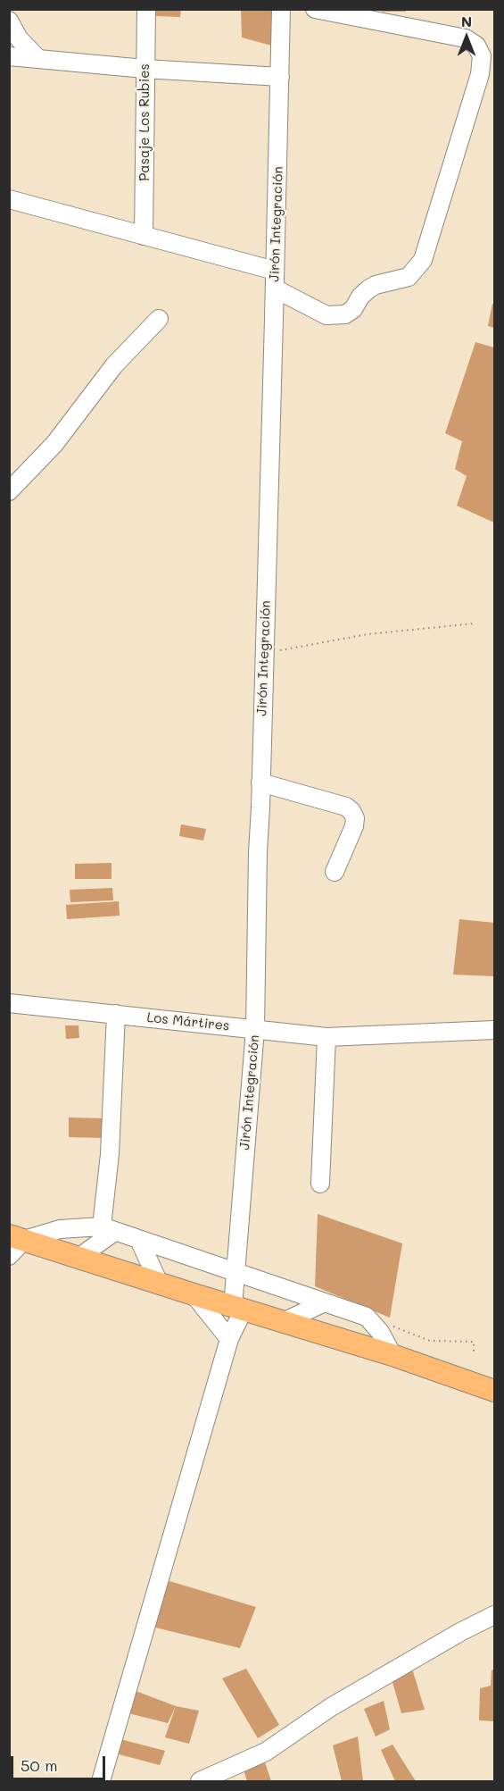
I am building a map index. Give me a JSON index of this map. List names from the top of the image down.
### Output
{
  "streets": {
    "street": ["Pasaje Los Rubies", "Jirón Integración", "Los Mártires"]
  },
  "crossings": [
    ["Jirón Integración", "Los Mártires"]
  ],
  "scale_bar": "50 m",
  "north": "top"
}
